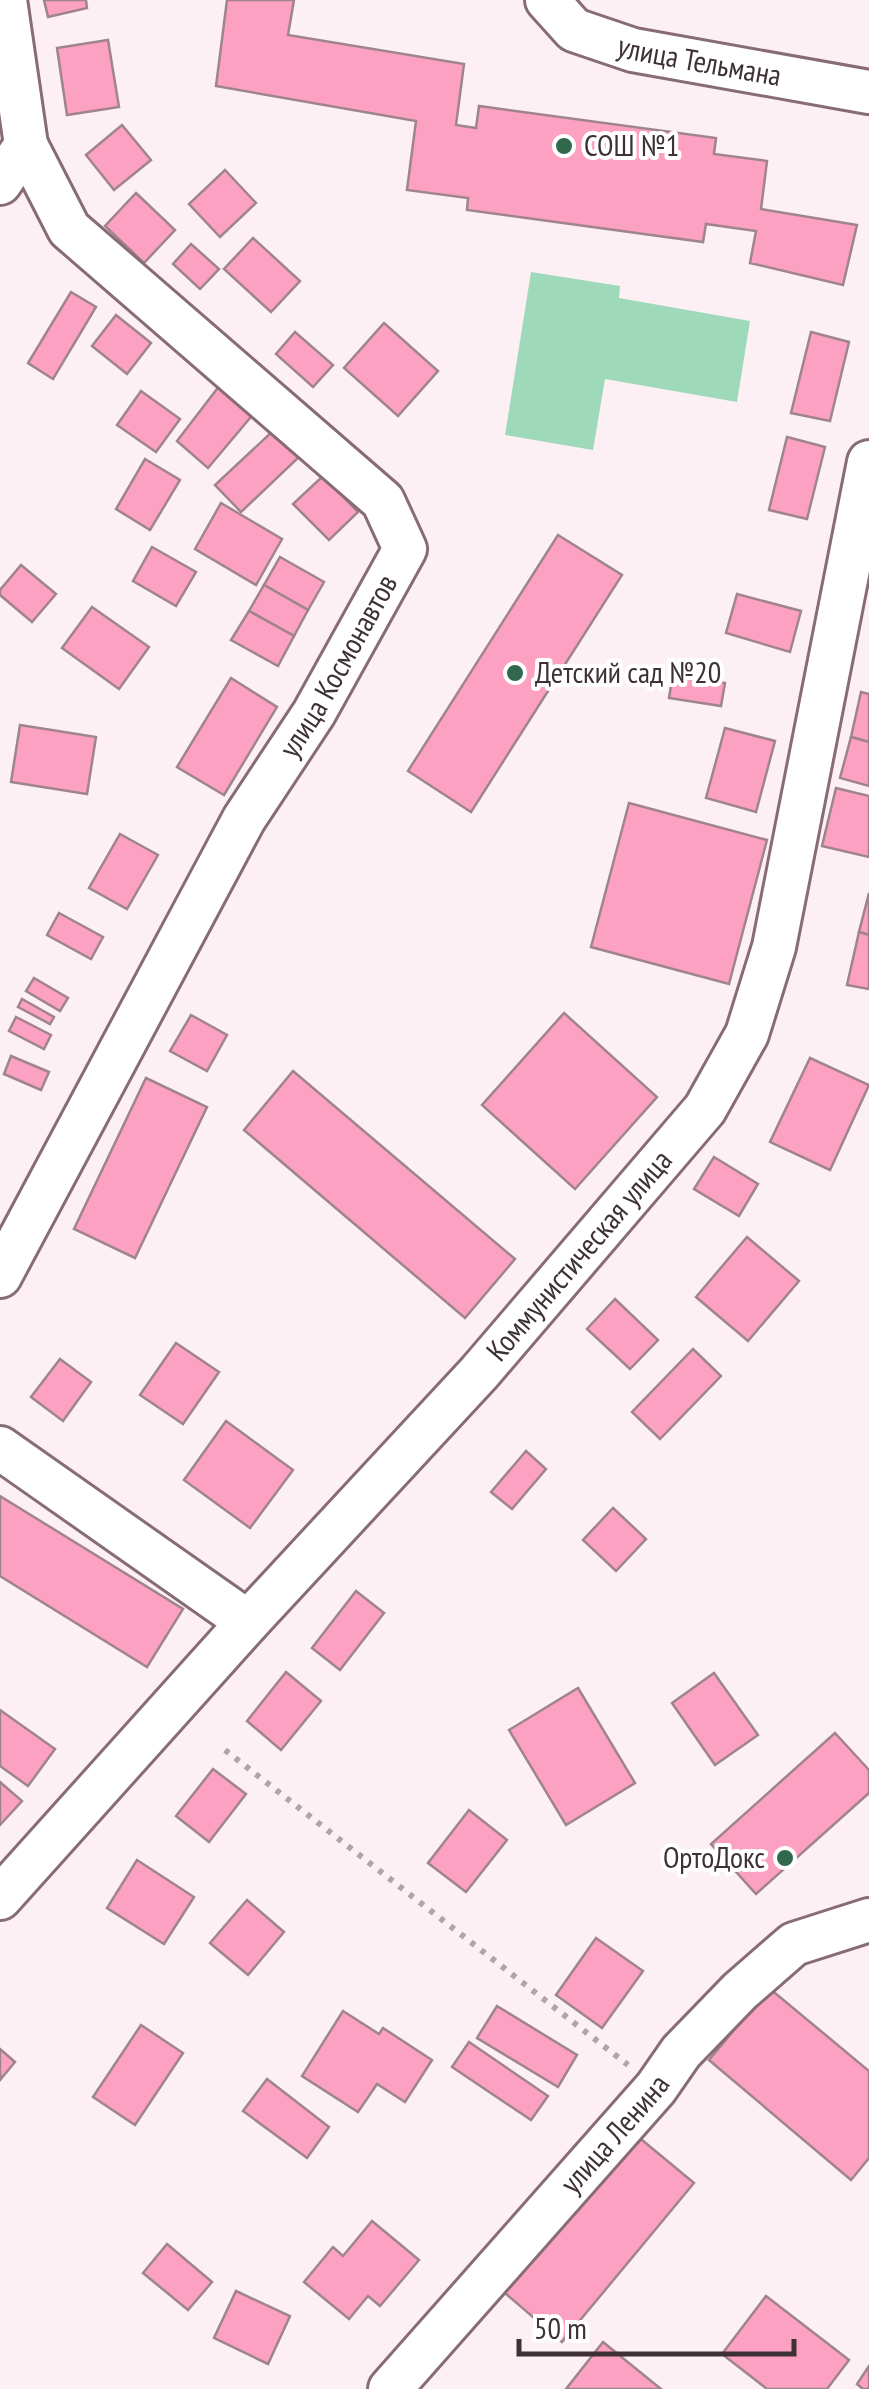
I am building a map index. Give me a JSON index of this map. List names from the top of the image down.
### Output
{
  "streets": {
    "street": [
      "улица Тельмана",
      "улица Космонавтов",
      "Коммунистическая улица",
      "улица Ленина"
    ]
  },
  "places": ["СОШ №1", "Детский сад №20", "ОртоДокс"],
  "scale_bar": "50 m"
}
